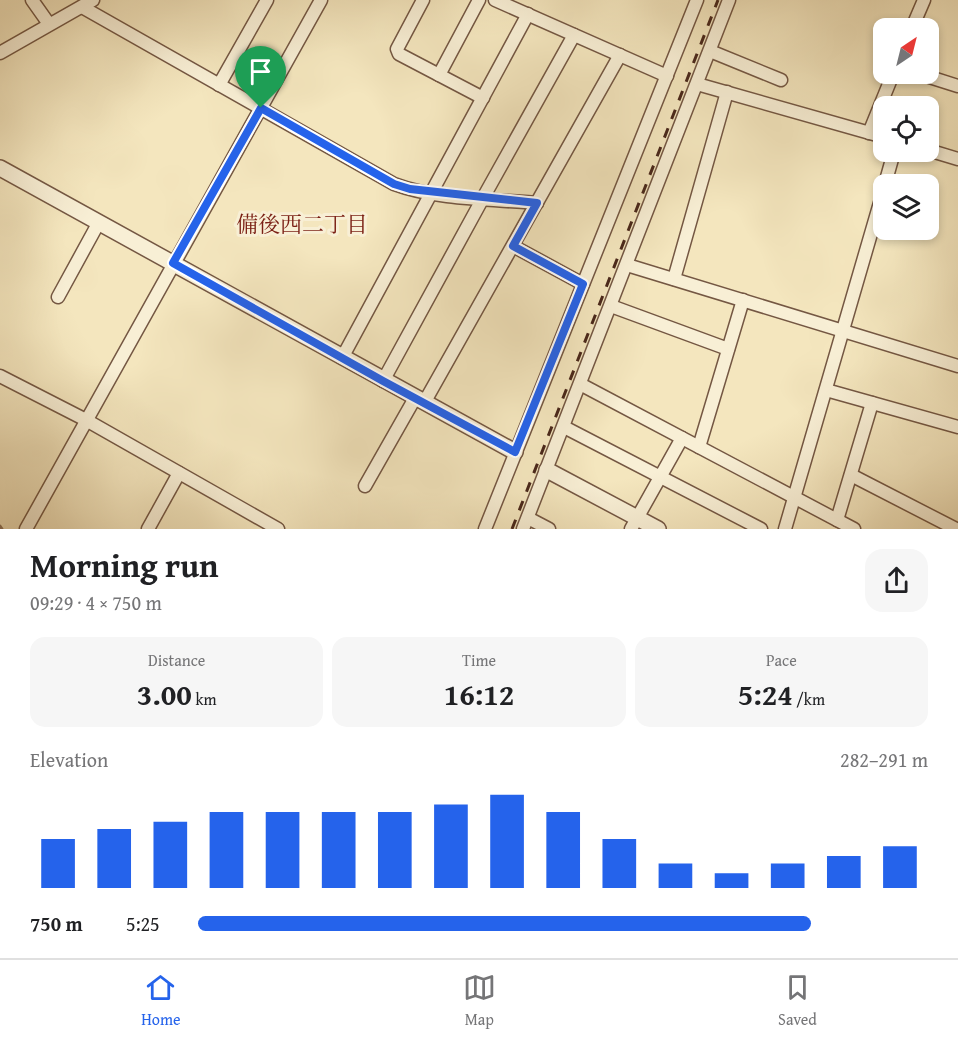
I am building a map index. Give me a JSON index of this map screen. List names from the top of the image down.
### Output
{
  "districts": ["備後西二丁目"],
  "north": "top right",
  "page": {
    "heading": ["Morning run", "09:29 · 4 × 750 m"],
    "stats": [
      ["Distance", "3.00 km"],
      ["Time", "16:12"],
      ["Pace", "5:24 /km"]
    ],
    "chart": ["Elevation", "282–291 m"],
    "list": [
      {
        "name": "750 m",
        "note": "5:25"
      }
    ],
    "tabs": ["Home", "Map", "Saved"]
  }
}
